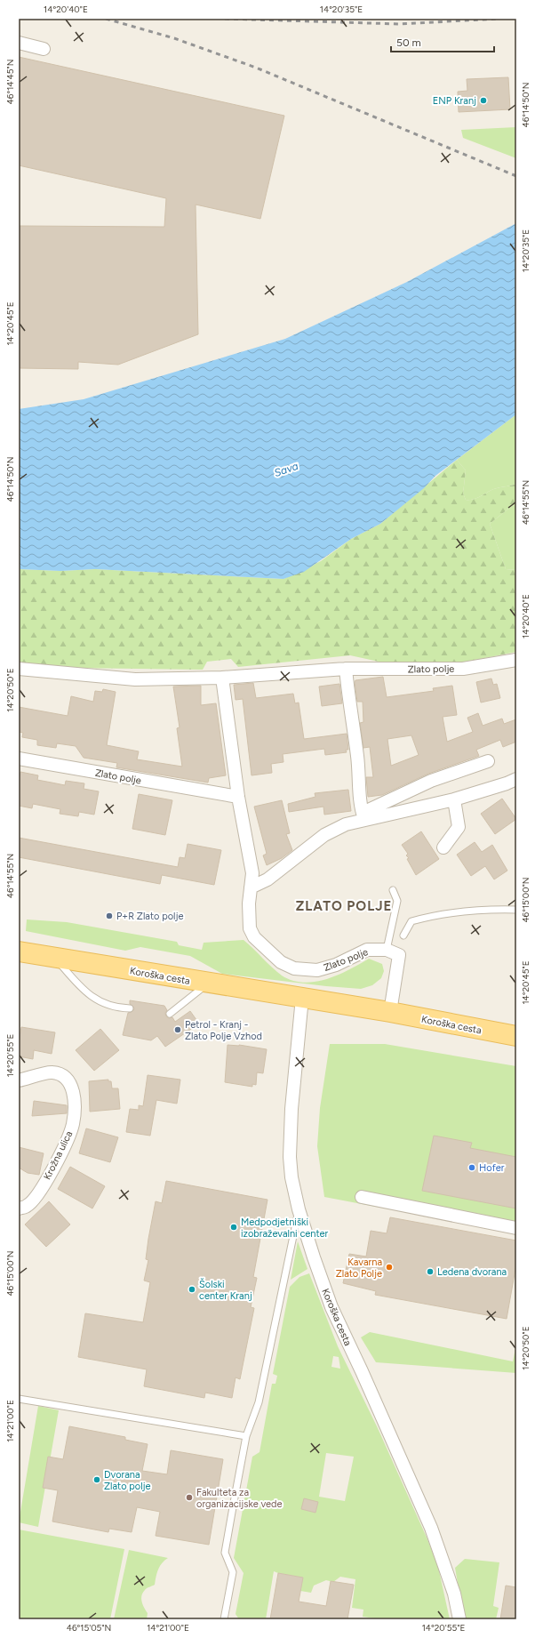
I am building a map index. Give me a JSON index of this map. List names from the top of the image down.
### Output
{
  "streets": {
    "main road": ["Koroška cesta"],
    "street": ["Zlato polje", "Krožna ulica"]
  },
  "districts": ["ZLATO POLJE"],
  "water": ["Sava"],
  "places": [
    "ENP Kranj",
    "P+R Zlato polje",
    "Petrol - Kranj - Zlato Polje Vzhod",
    "Hofer",
    "Medpodjetniški izobraževalni center",
    "Kavarna Zlato Polje",
    "Ledena dvorana",
    "Šolski center Kranj",
    "Dvorana Zlato polje",
    "Fakulteta za organizacijske vede"
  ],
  "scale_bar": "50 m",
  "coordinates": [
    "14°20'40\"E",
    "14°20'35\"E",
    "46°14'45\"N",
    "46°14'50\"N",
    "14°20'45\"E",
    "46°14'55\"N",
    "14°20'50\"E",
    "46°15'00\"N",
    "14°20'55\"E",
    "14°21'00\"E",
    "46°15'05\"N"
  ]
}
